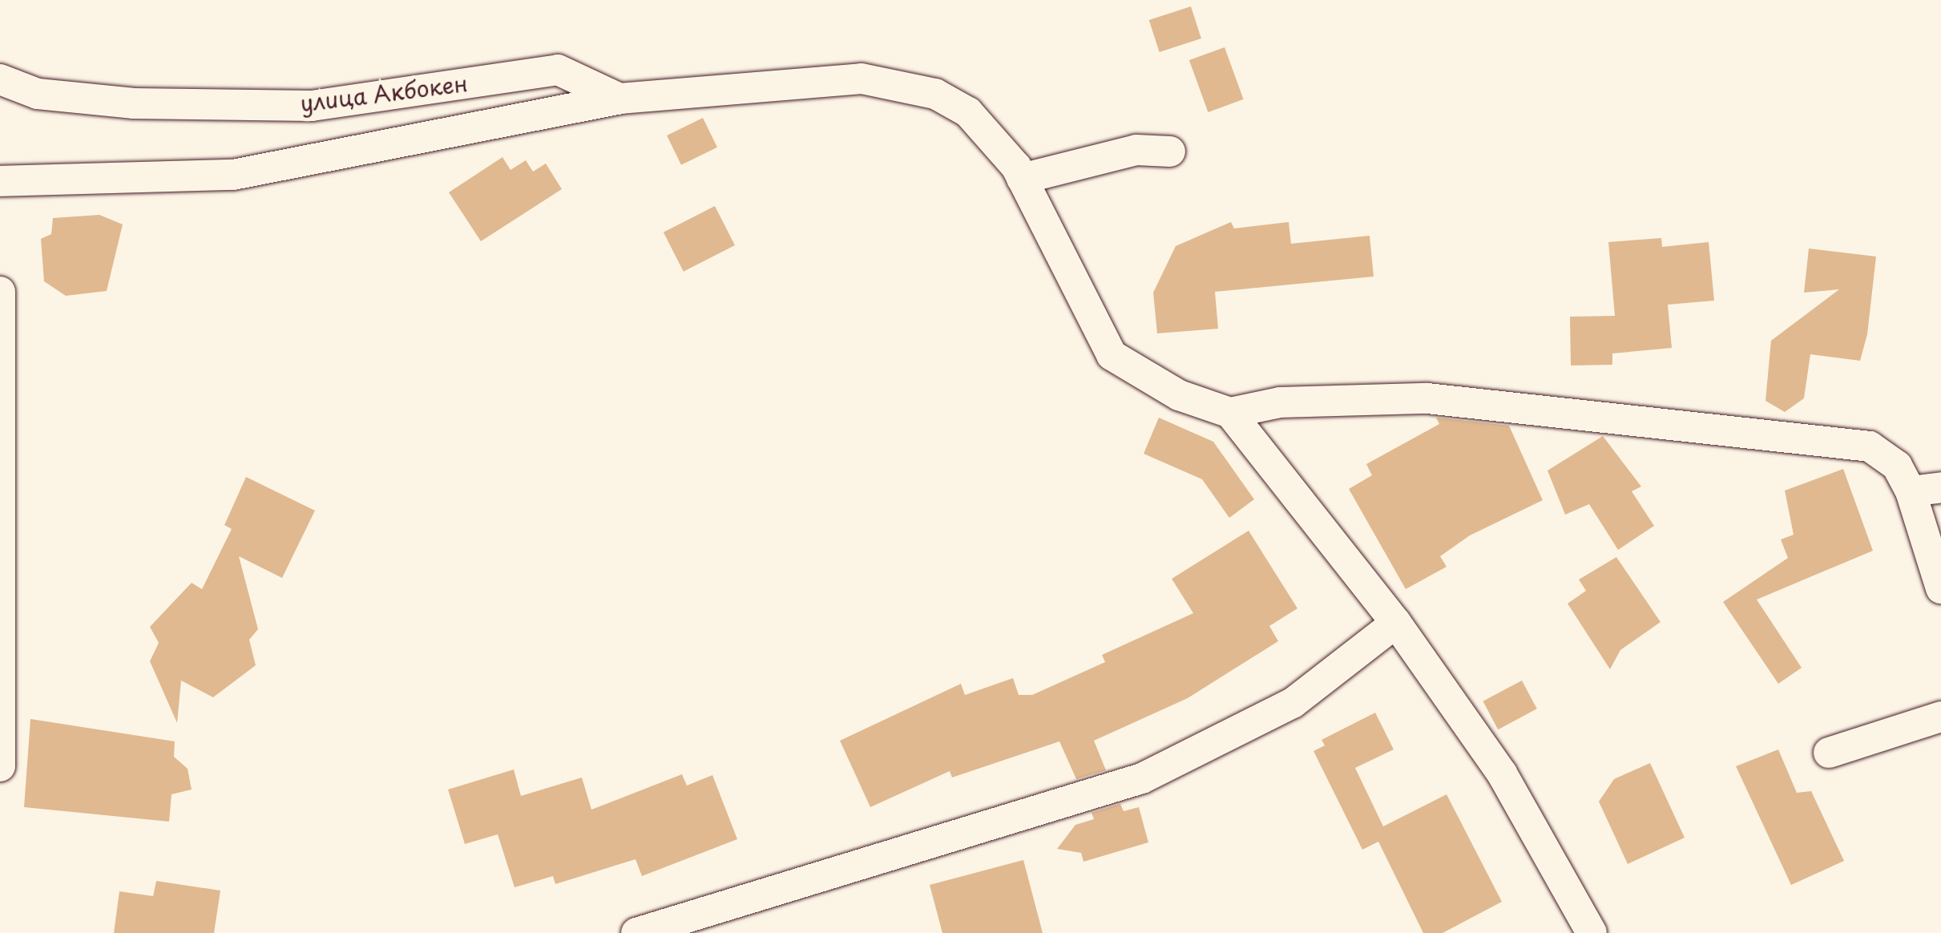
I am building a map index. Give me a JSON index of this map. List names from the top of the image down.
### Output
{
  "streets": {
    "street": ["улица Акбокен"]
  }
}
